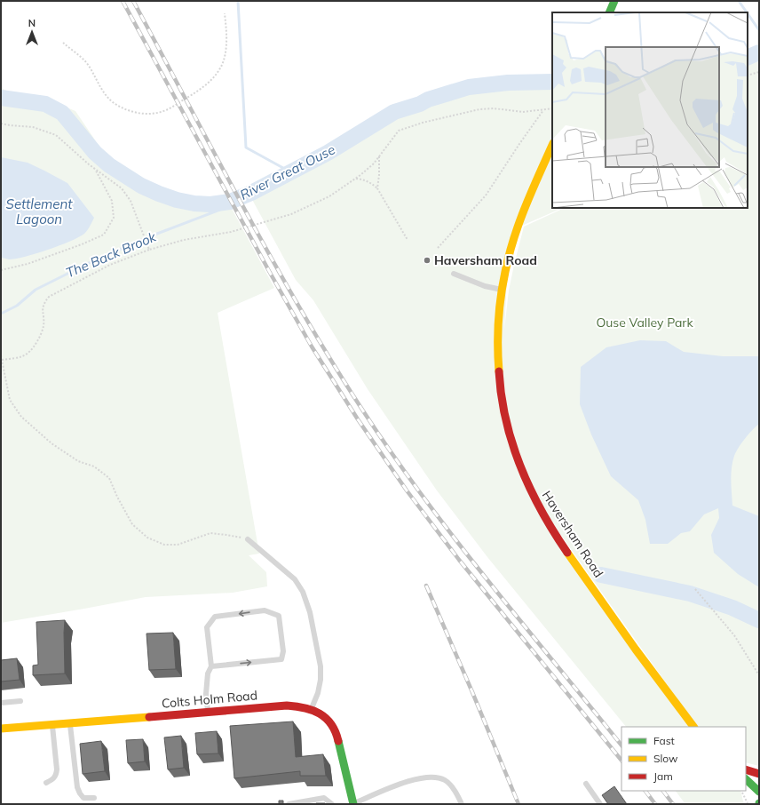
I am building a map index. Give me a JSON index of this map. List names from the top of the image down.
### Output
{
  "streets": {
    "street": ["Haversham Road", "Colts Holm Road"]
  },
  "water": ["River Great Ouse", "Settlement Lagoon", "The Back Brook"],
  "parks": ["Ouse Valley Park"],
  "places": ["Haversham Road"],
  "legend": ["Fast", "Slow", "Jam"],
  "north": "top"
}
